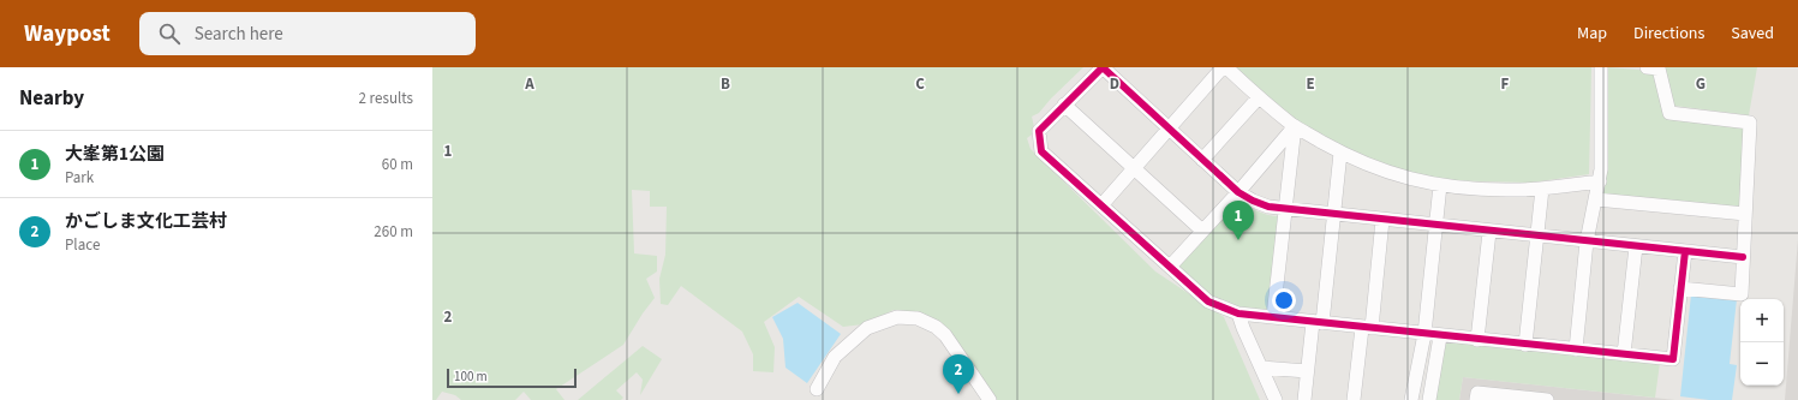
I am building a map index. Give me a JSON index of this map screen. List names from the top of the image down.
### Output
{
  "scale_bar": "100 m",
  "page": {
    "header": "Waypost",
    "search": "Search here",
    "nav": ["Map", "Directions", "Saved"],
    "heading": ["Nearby", "2 results"],
    "list": [
      {
        "mark": "1",
        "name": "大峯第1公園",
        "note": "Park",
        "value": "60 m"
      },
      {
        "mark": "2",
        "name": "かごしま文化工芸村",
        "note": "Place",
        "value": "260 m"
      }
    ],
    "pins": ["1", "2"],
    "map_buttons": ["+", "−"],
    "scale": "100 m"
  },
  "grid": {
    "columns": [
      "A",
      "B",
      "C",
      "D",
      "E",
      "F",
      "G"
    ],
    "rows": ["1", "2"]
  }
}
